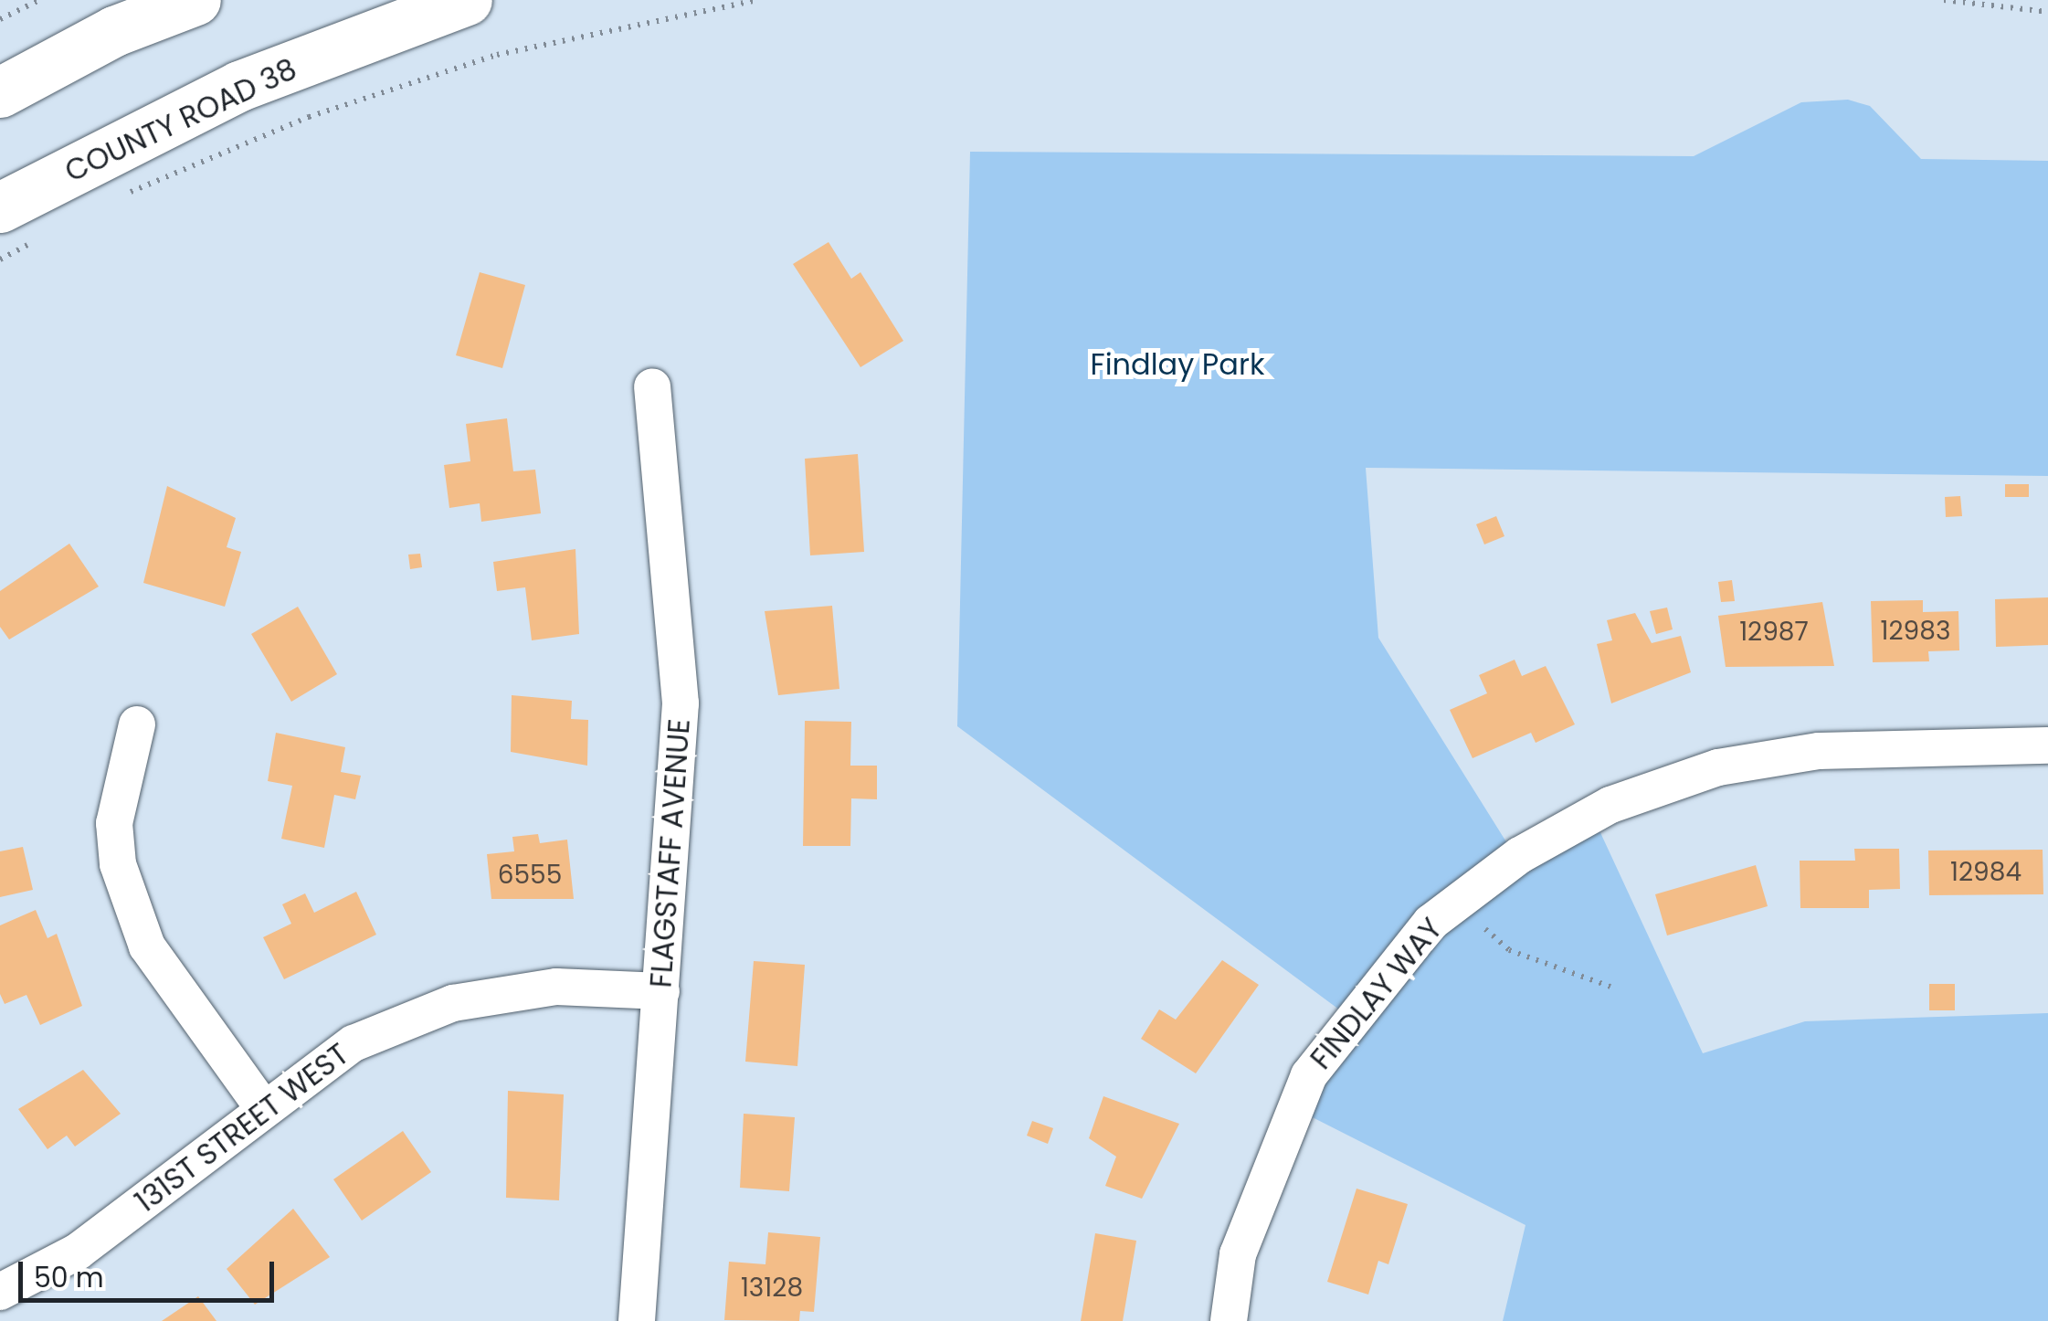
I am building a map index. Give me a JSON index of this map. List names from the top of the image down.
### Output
{
  "streets": {
    "main road": ["COUNTY ROAD 38"],
    "street": ["FLAGSTAFF AVENUE", "FINDLAY WAY", "131ST STREET WEST"]
  },
  "crossings": [
    ["FLAGSTAFF AVENUE", "131ST STREET WEST"]
  ],
  "parks": ["Findlay Park"],
  "house_numbers": [
    "12983",
    "12987",
    "12984",
    "6555",
    "13128"
  ],
  "scale_bar": "50 m"
}
